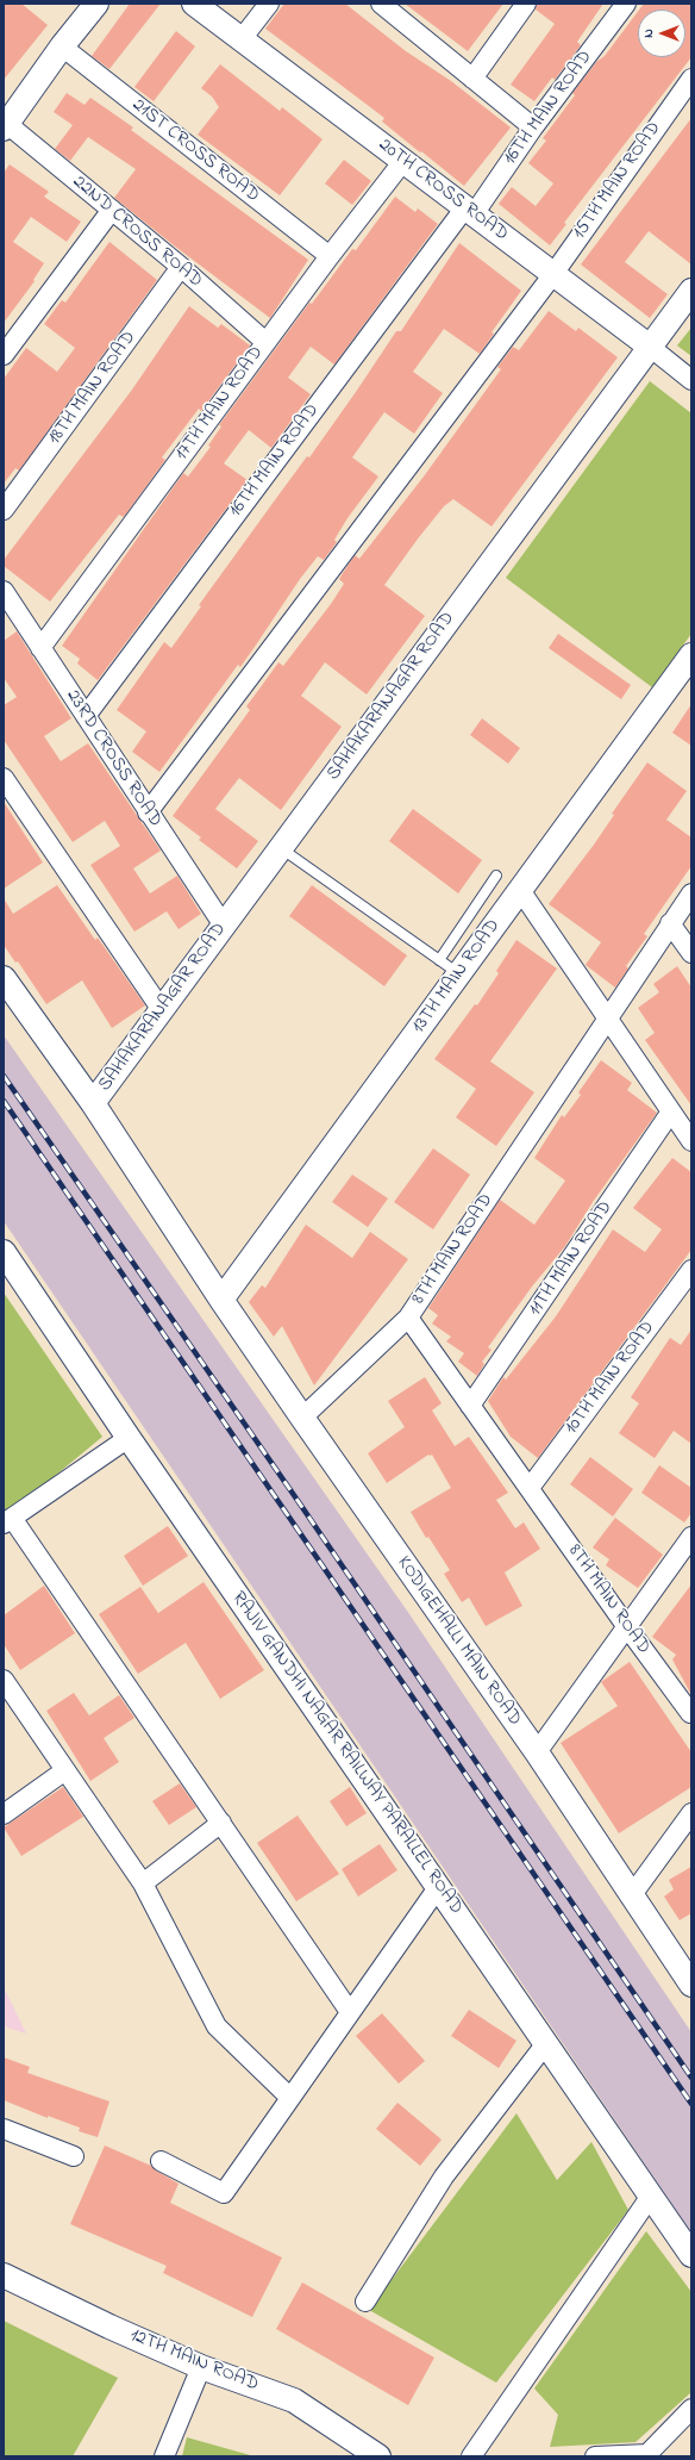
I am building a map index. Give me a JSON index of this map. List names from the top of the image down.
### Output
{
  "streets": {
    "street": [
      "16TH MAIN ROAD",
      "21ST CROSS ROAD",
      "15TH MAIN ROAD",
      "20TH CROSS ROAD",
      "22ND CROSS ROAD",
      "18TH MAIN ROAD",
      "17TH MAIN ROAD",
      "SAHAKARANAGAR ROAD",
      "23RD CROSS ROAD",
      "13TH MAIN ROAD",
      "8TH MAIN ROAD",
      "11TH MAIN ROAD",
      "10TH MAIN ROAD",
      "KODIGEHALLI MAIN ROAD",
      "RAJIV GANDHI NAGAR RAILWAY PARALLEL ROAD",
      "12TH MAIN ROAD"
    ]
  },
  "crossings": [
    ["16TH MAIN ROAD", "20TH CROSS ROAD"],
    ["16TH MAIN ROAD", "23RD CROSS ROAD"],
    ["21ST CROSS ROAD", "17TH MAIN ROAD"],
    ["15TH MAIN ROAD", "20TH CROSS ROAD"],
    ["15TH MAIN ROAD", "23RD CROSS ROAD"],
    ["20TH CROSS ROAD", "17TH MAIN ROAD"],
    ["20TH CROSS ROAD", "SAHAKARANAGAR ROAD"],
    ["22ND CROSS ROAD", "18TH MAIN ROAD"],
    ["22ND CROSS ROAD", "17TH MAIN ROAD"],
    ["17TH MAIN ROAD", "23RD CROSS ROAD"],
    ["SAHAKARANAGAR ROAD", "23RD CROSS ROAD"],
    ["SAHAKARANAGAR ROAD", "KODIGEHALLI MAIN ROAD"],
    ["13TH MAIN ROAD", "KODIGEHALLI MAIN ROAD"],
    ["8TH MAIN ROAD", "11TH MAIN ROAD"],
    ["8TH MAIN ROAD", "10TH MAIN ROAD"]
  ],
  "north": "left"
}
